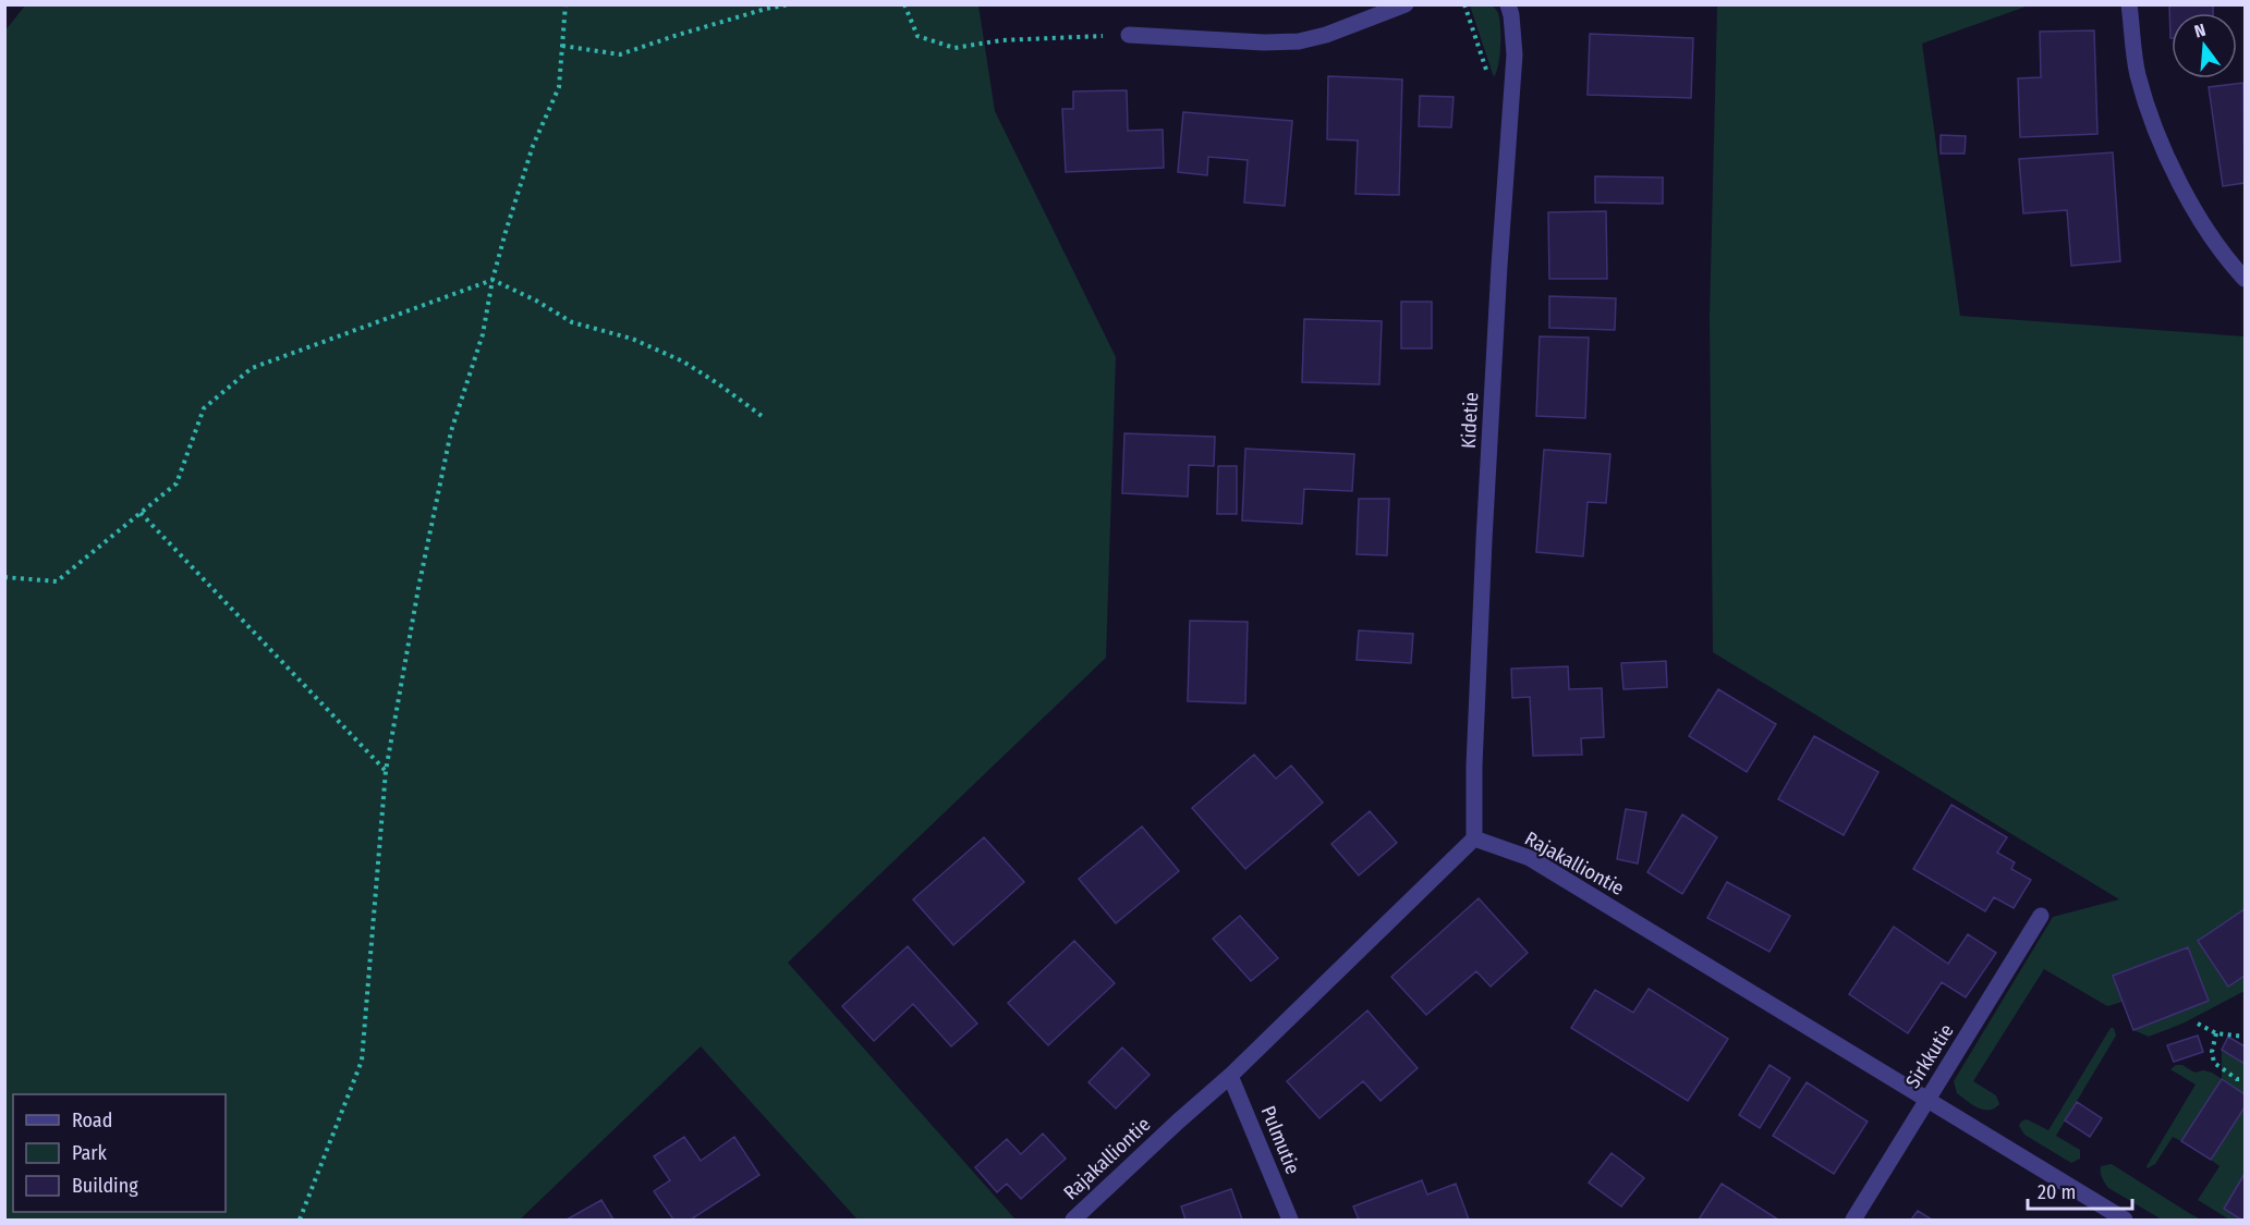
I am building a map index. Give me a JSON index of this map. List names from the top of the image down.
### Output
{
  "streets": {
    "street": [
      "Kidetie",
      "Rajakalliontie",
      "Sirkkutie",
      "Pulmutie"
    ]
  },
  "crossings": [
    ["Kidetie", "Rajakalliontie"],
    ["Rajakalliontie", "Sirkkutie"],
    ["Rajakalliontie", "Pulmutie"]
  ],
  "legend": ["Road", "Park", "Building"],
  "scale_bar": "20 m",
  "north": "top"
}
